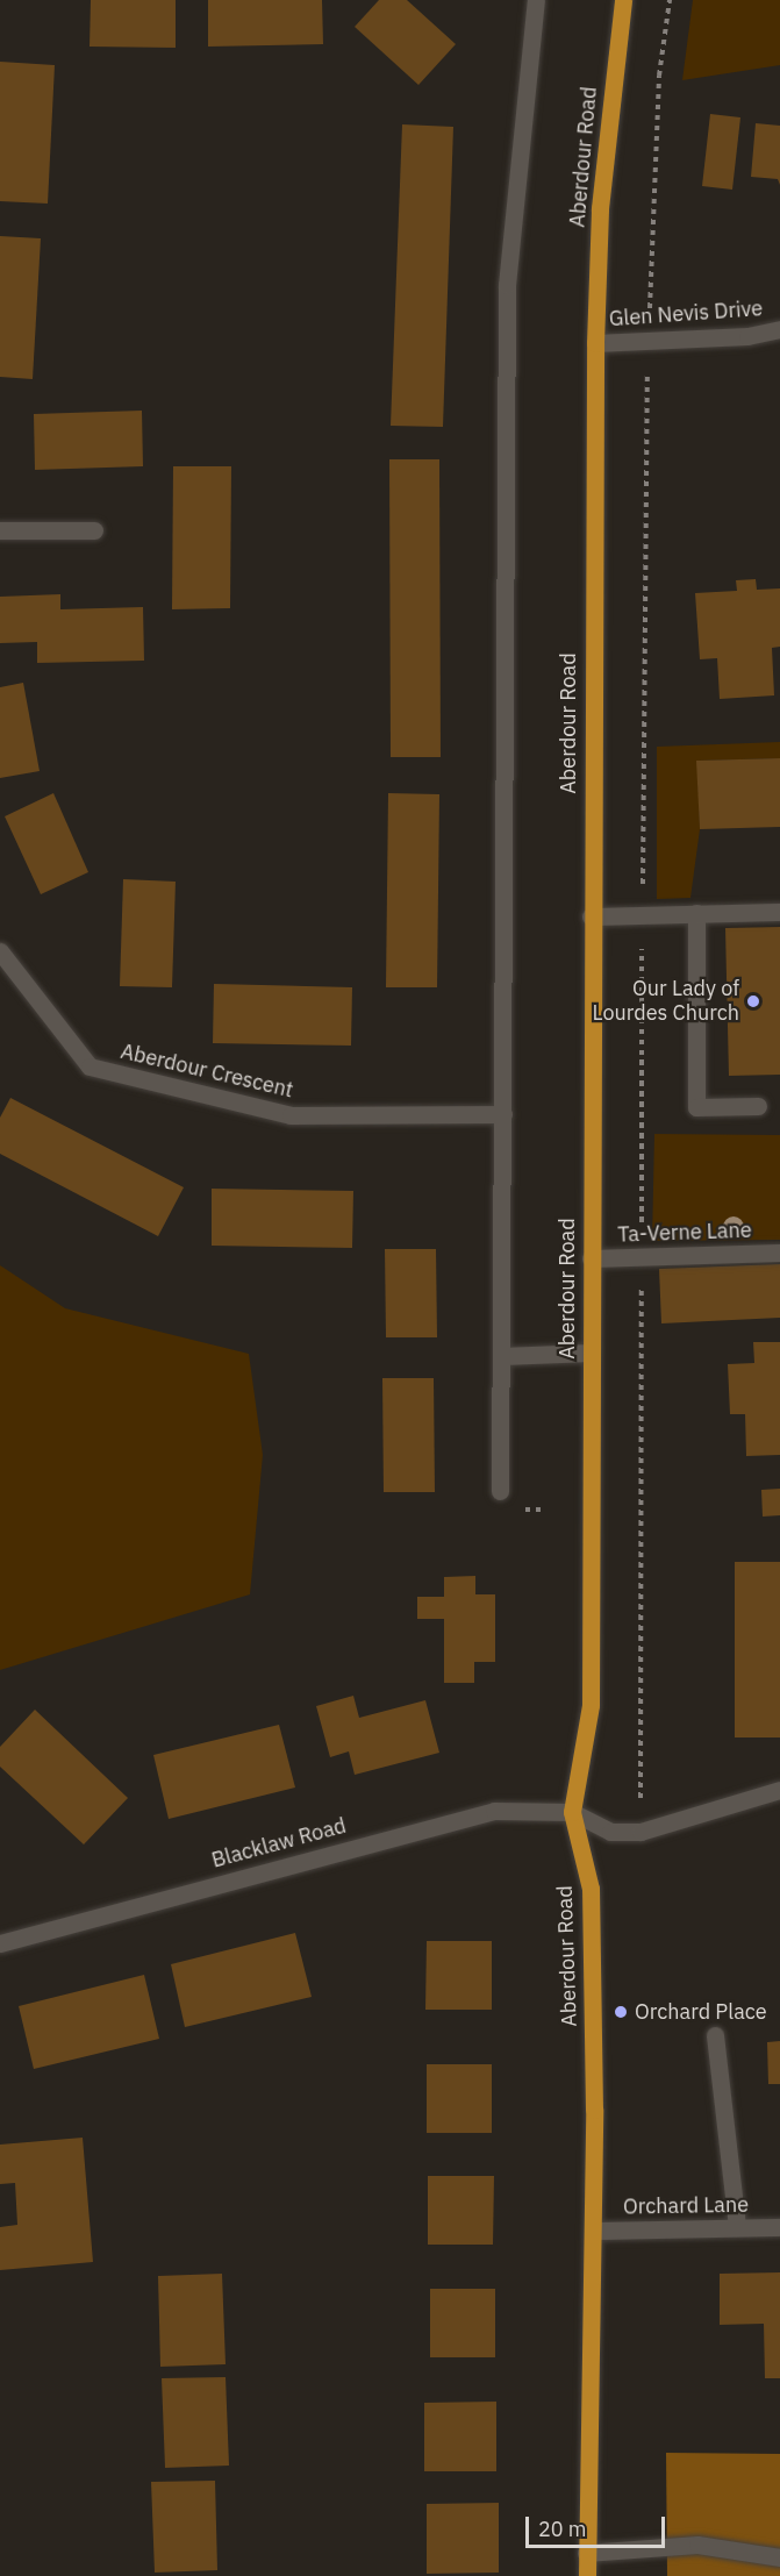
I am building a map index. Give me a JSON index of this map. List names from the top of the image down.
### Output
{
  "streets": {
    "main road": ["Aberdour Road"],
    "street": [
      "Glen Nevis Drive",
      "Aberdour Crescent",
      "Ta-Verne Lane",
      "Blacklaw Road",
      "Orchard Lane"
    ]
  },
  "crossings": [
    ["Aberdour Road", "Glen Nevis Drive"],
    ["Aberdour Road", "Ta-Verne Lane"],
    ["Aberdour Road", "Blacklaw Road"],
    ["Aberdour Road", "Orchard Lane"]
  ],
  "places": ["Our Lady of Lourdes Church", "Orchard Place"],
  "scale_bar": "20 m"
}
